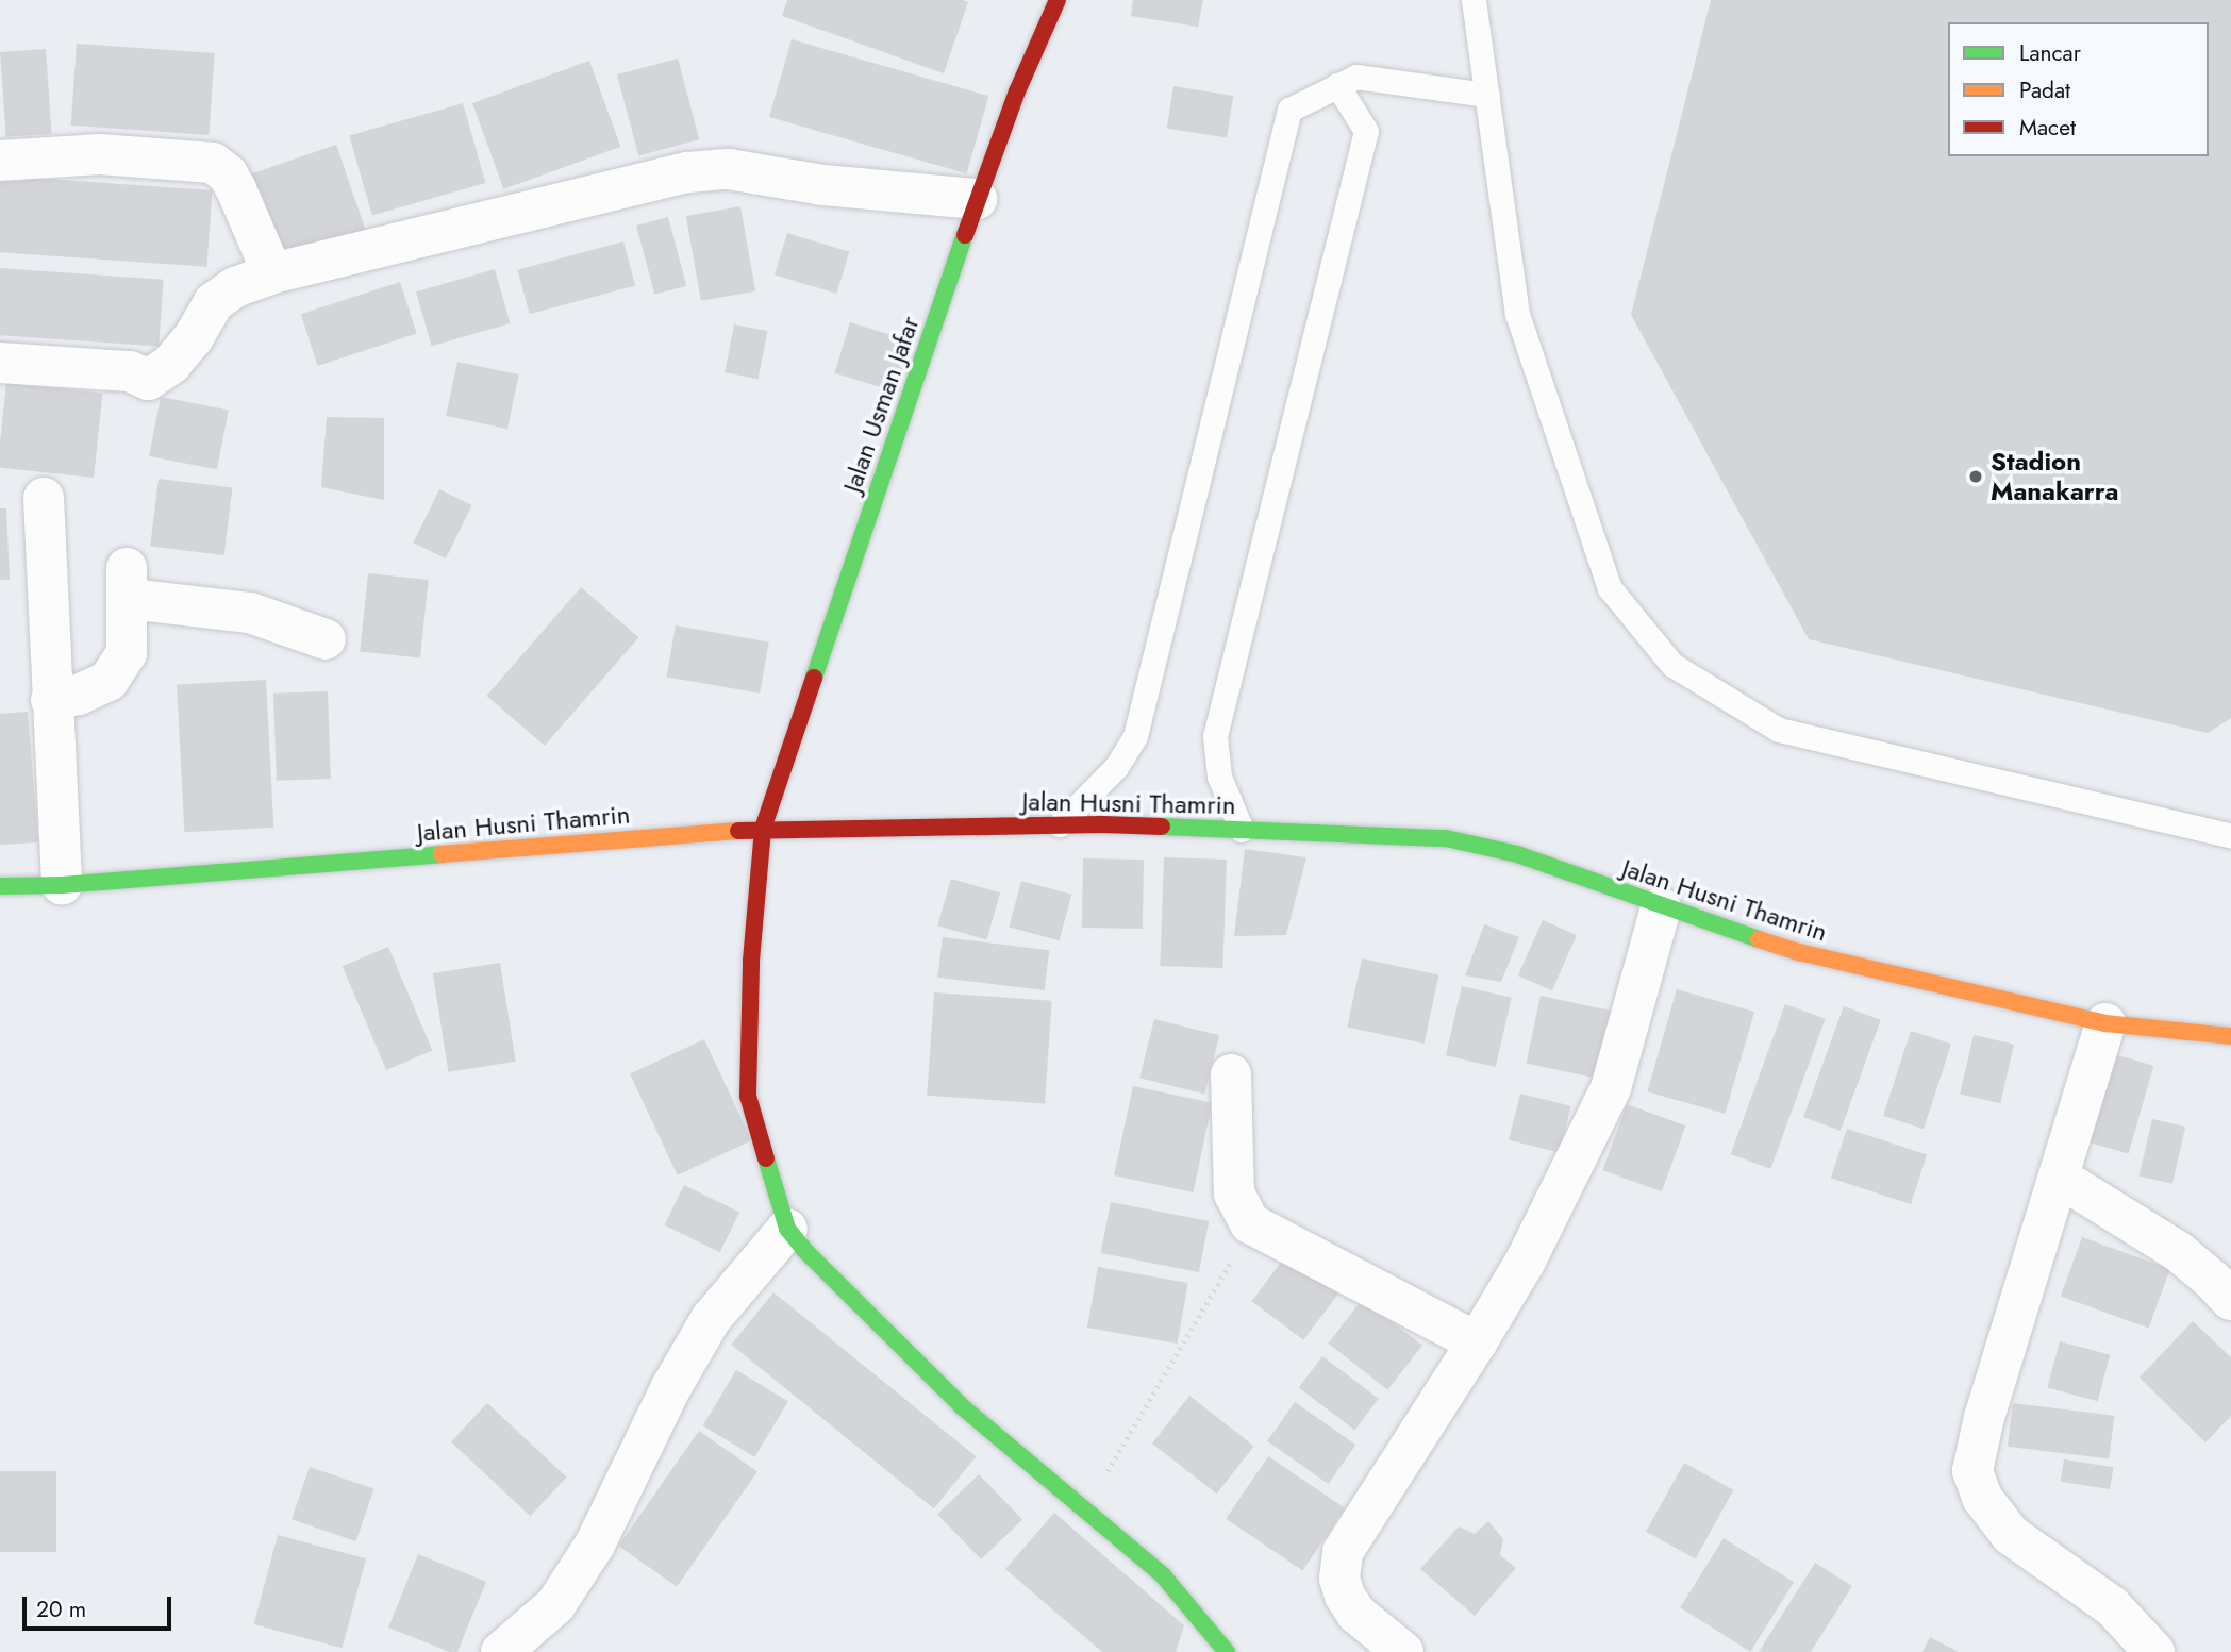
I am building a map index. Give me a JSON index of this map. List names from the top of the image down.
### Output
{
  "streets": {
    "street": ["Jalan Usman Jafar", "Jalan Husni Thamrin"]
  },
  "crossings": [
    ["Jalan Usman Jafar", "Jalan Husni Thamrin"]
  ],
  "places": ["Stadion Manakarra"],
  "legend": ["Lancar", "Padat", "Macet"],
  "scale_bar": "20 m"
}
